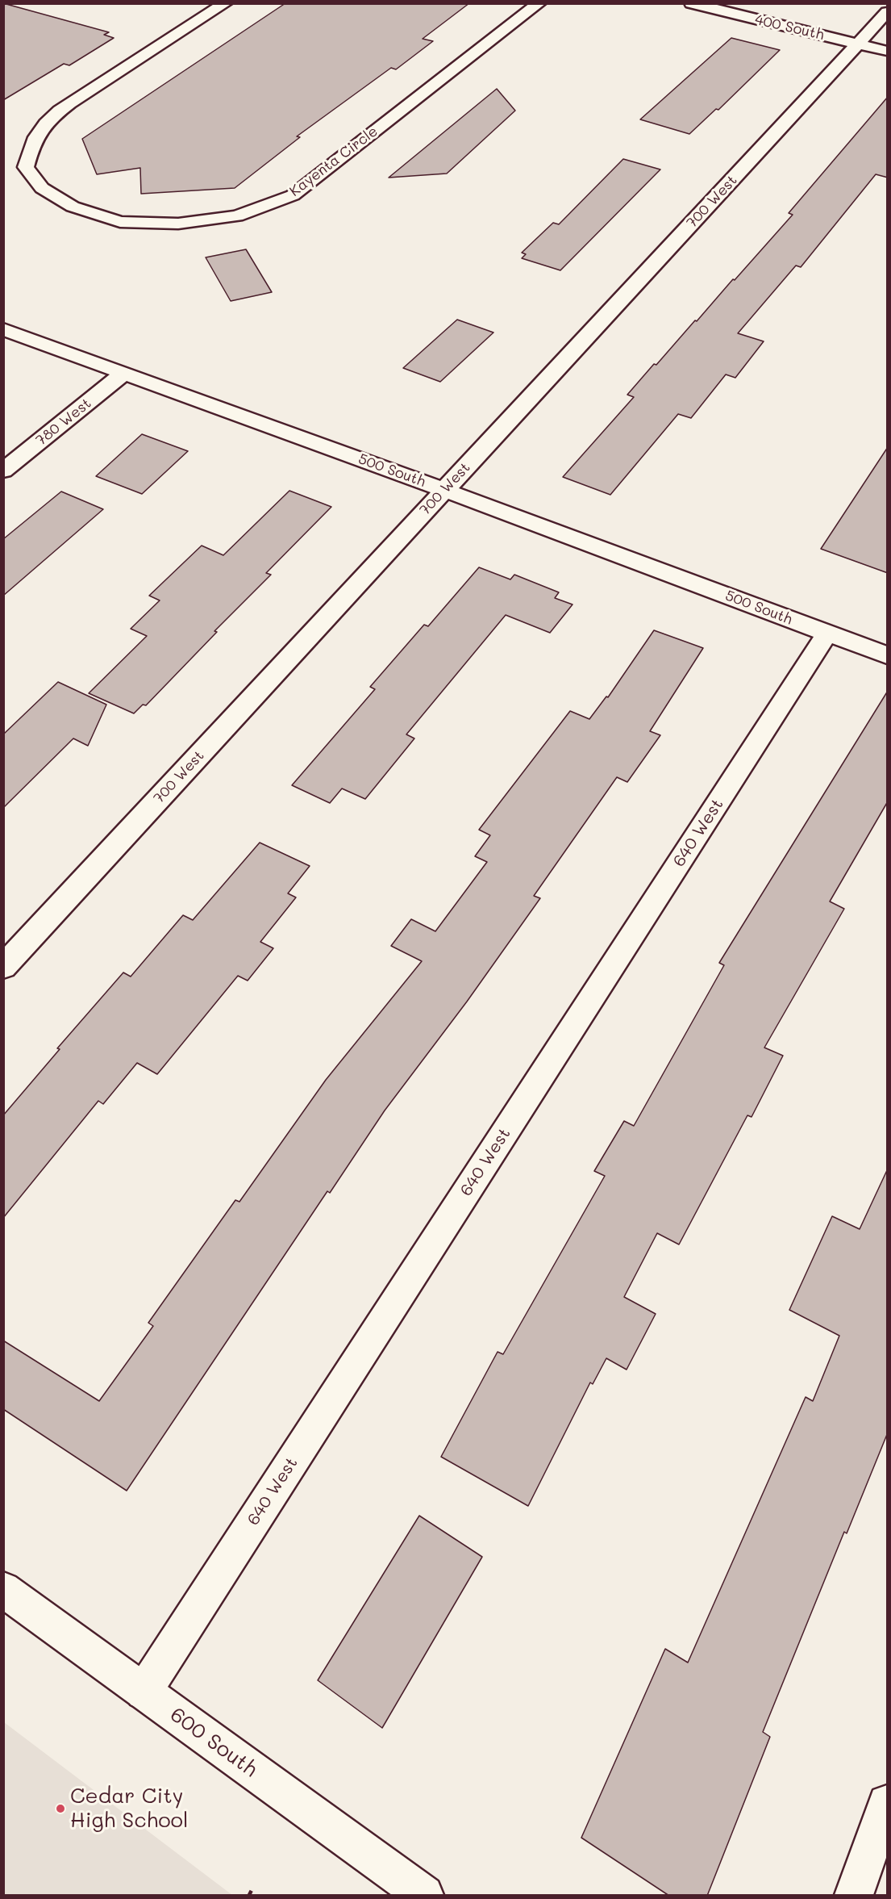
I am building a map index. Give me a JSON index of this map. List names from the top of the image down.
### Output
{
  "streets": {
    "street": [
      "400 South",
      "Kayenta Circle",
      "700 West",
      "780 West",
      "500 South",
      "640 West",
      "600 South"
    ]
  },
  "crossings": [
    ["400 South", "700 West"],
    ["700 West", "500 South"],
    ["780 West", "500 South"],
    ["500 South", "640 West"],
    ["640 West", "600 South"]
  ],
  "places": ["Cedar City High School"]
}
